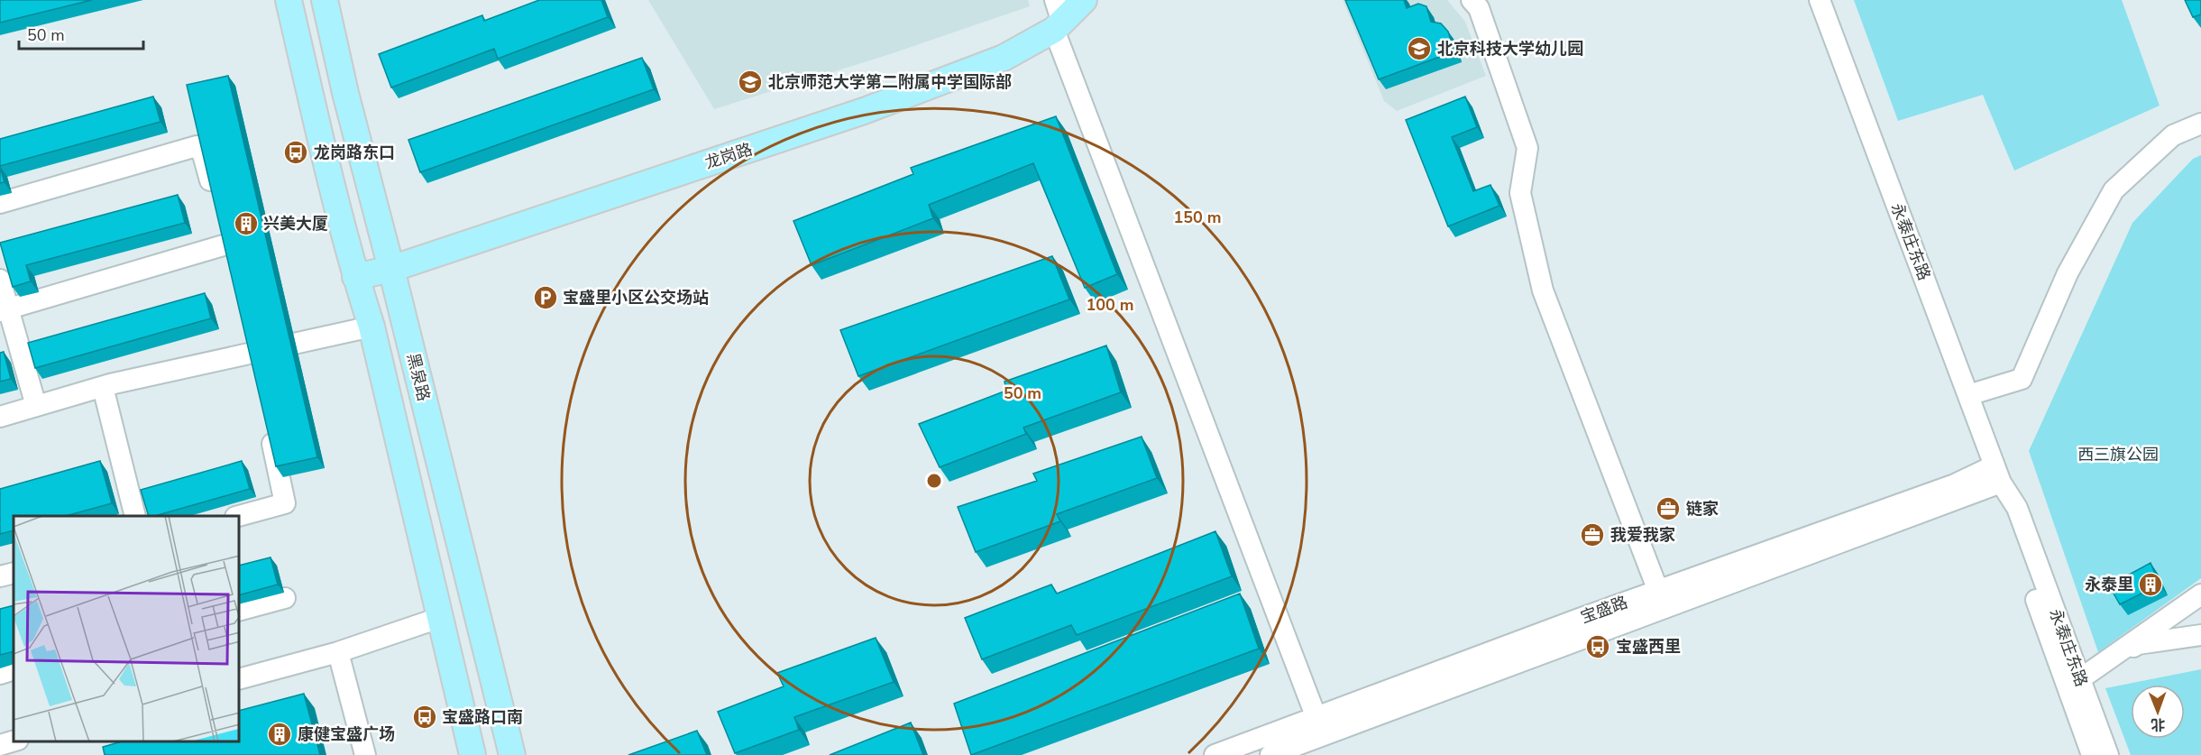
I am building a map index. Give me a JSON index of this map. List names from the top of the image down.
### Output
{
  "streets": {
    "main road": ["龙岗路", "黑泉路"],
    "street": ["永泰庄东路", "宝盛路"]
  },
  "crossings": [
    ["龙岗路", "黑泉路"],
    ["永泰庄东路", "宝盛路"]
  ],
  "parks": ["西三旗公园"],
  "places": {
    "school or university": ["北京科技大学幼儿园", "北京师范大学第二附属中学国际部"],
    "bus stop": ["龙岗路东口", "宝盛西里", "宝盛路口南"],
    "building": ["兴美大厦", "永泰里", "康健宝盛广场"],
    "parking": ["宝盛里小区公交场站"],
    "office": ["链家", "我爱我家"]
  },
  "scale_bar": "50 m",
  "north": "bottom",
  "rings": ["150 m", "100 m", "50 m"]
}
